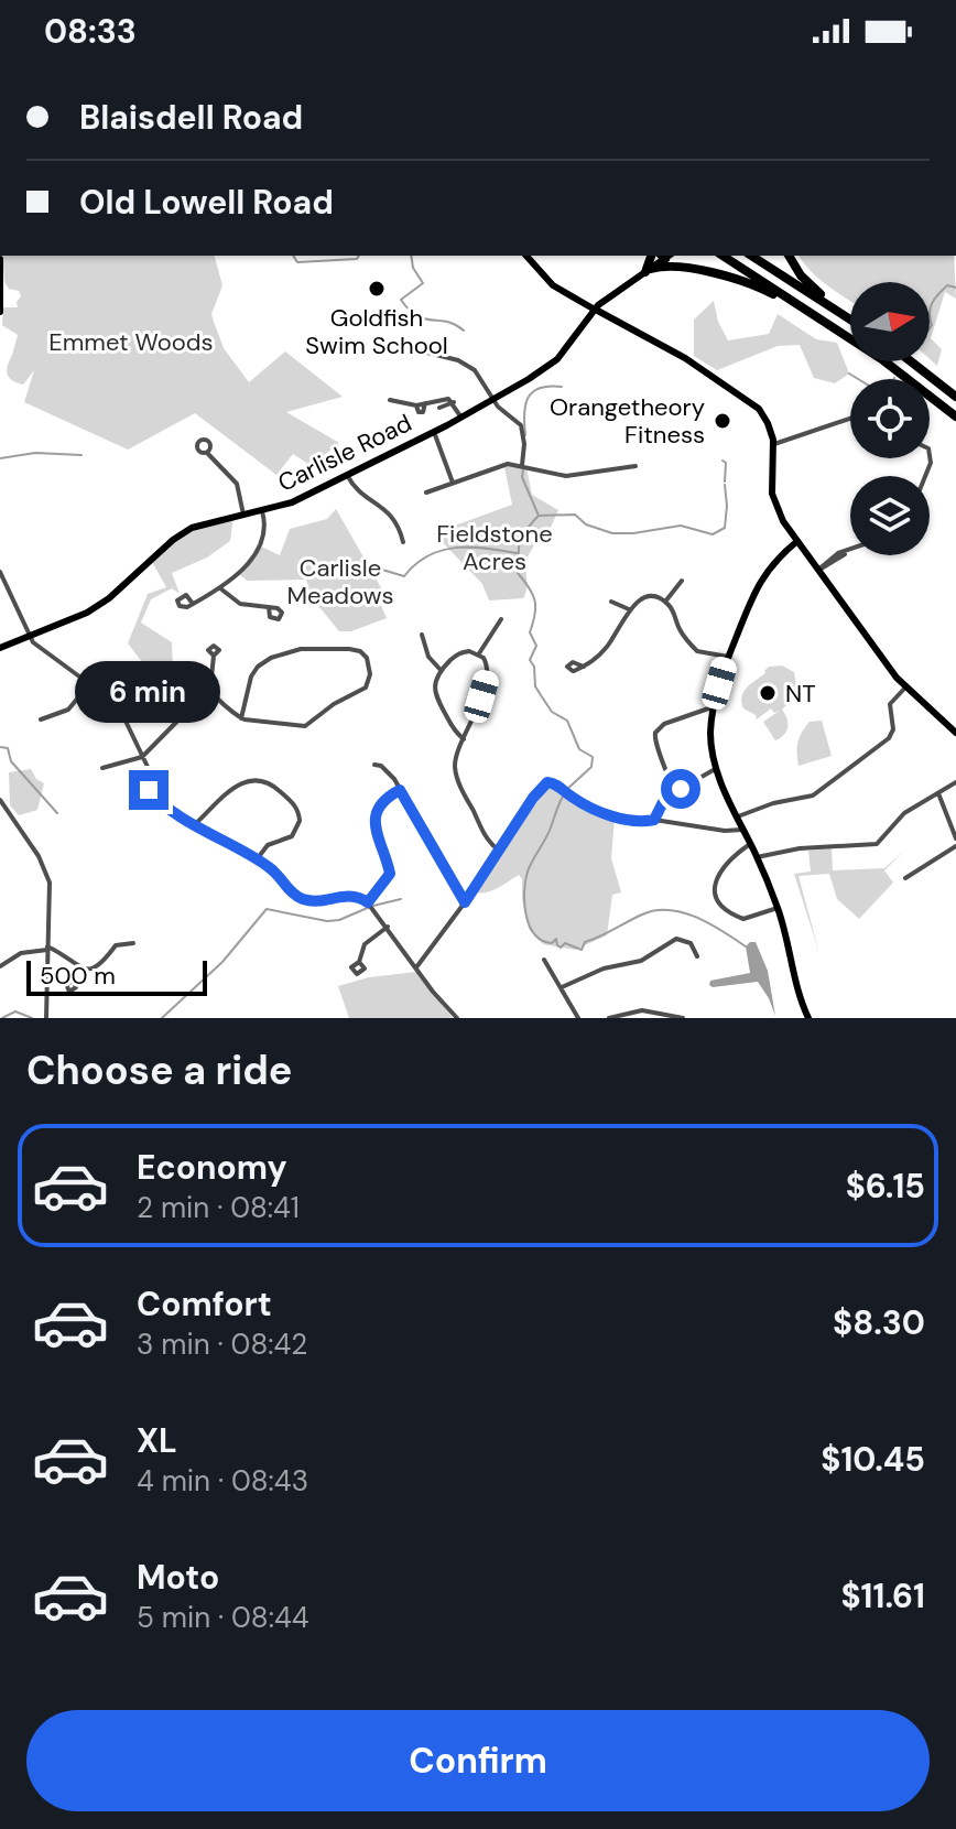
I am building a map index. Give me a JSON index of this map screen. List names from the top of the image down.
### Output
{
  "streets": {
    "main road": ["Carlisle Road"]
  },
  "parks": ["Emmet Woods", "Fieldstone Acres", "Carlisle Meadows"],
  "places": ["Goldfish Swim School", "Orangetheory Fitness", "NT"],
  "scale_bar": "500 m",
  "north": "right",
  "page": {
    "status": "08:33",
    "banner": ["Blaisdell Road", "Old Lowell Road"],
    "bubble": "6 min",
    "scale": "500 m",
    "heading": "Choose a ride",
    "list": [
      {
        "name": "Economy",
        "note": "2 min · 08:41",
        "value": "$6.15"
      },
      {
        "name": "Comfort",
        "note": "3 min · 08:42",
        "value": "$8.30"
      },
      {
        "name": "XL",
        "note": "4 min · 08:43",
        "value": "$10.45"
      },
      {
        "name": "Moto",
        "note": "5 min · 08:44",
        "value": "$11.61"
      }
    ],
    "buttons": "Confirm"
  }
}
